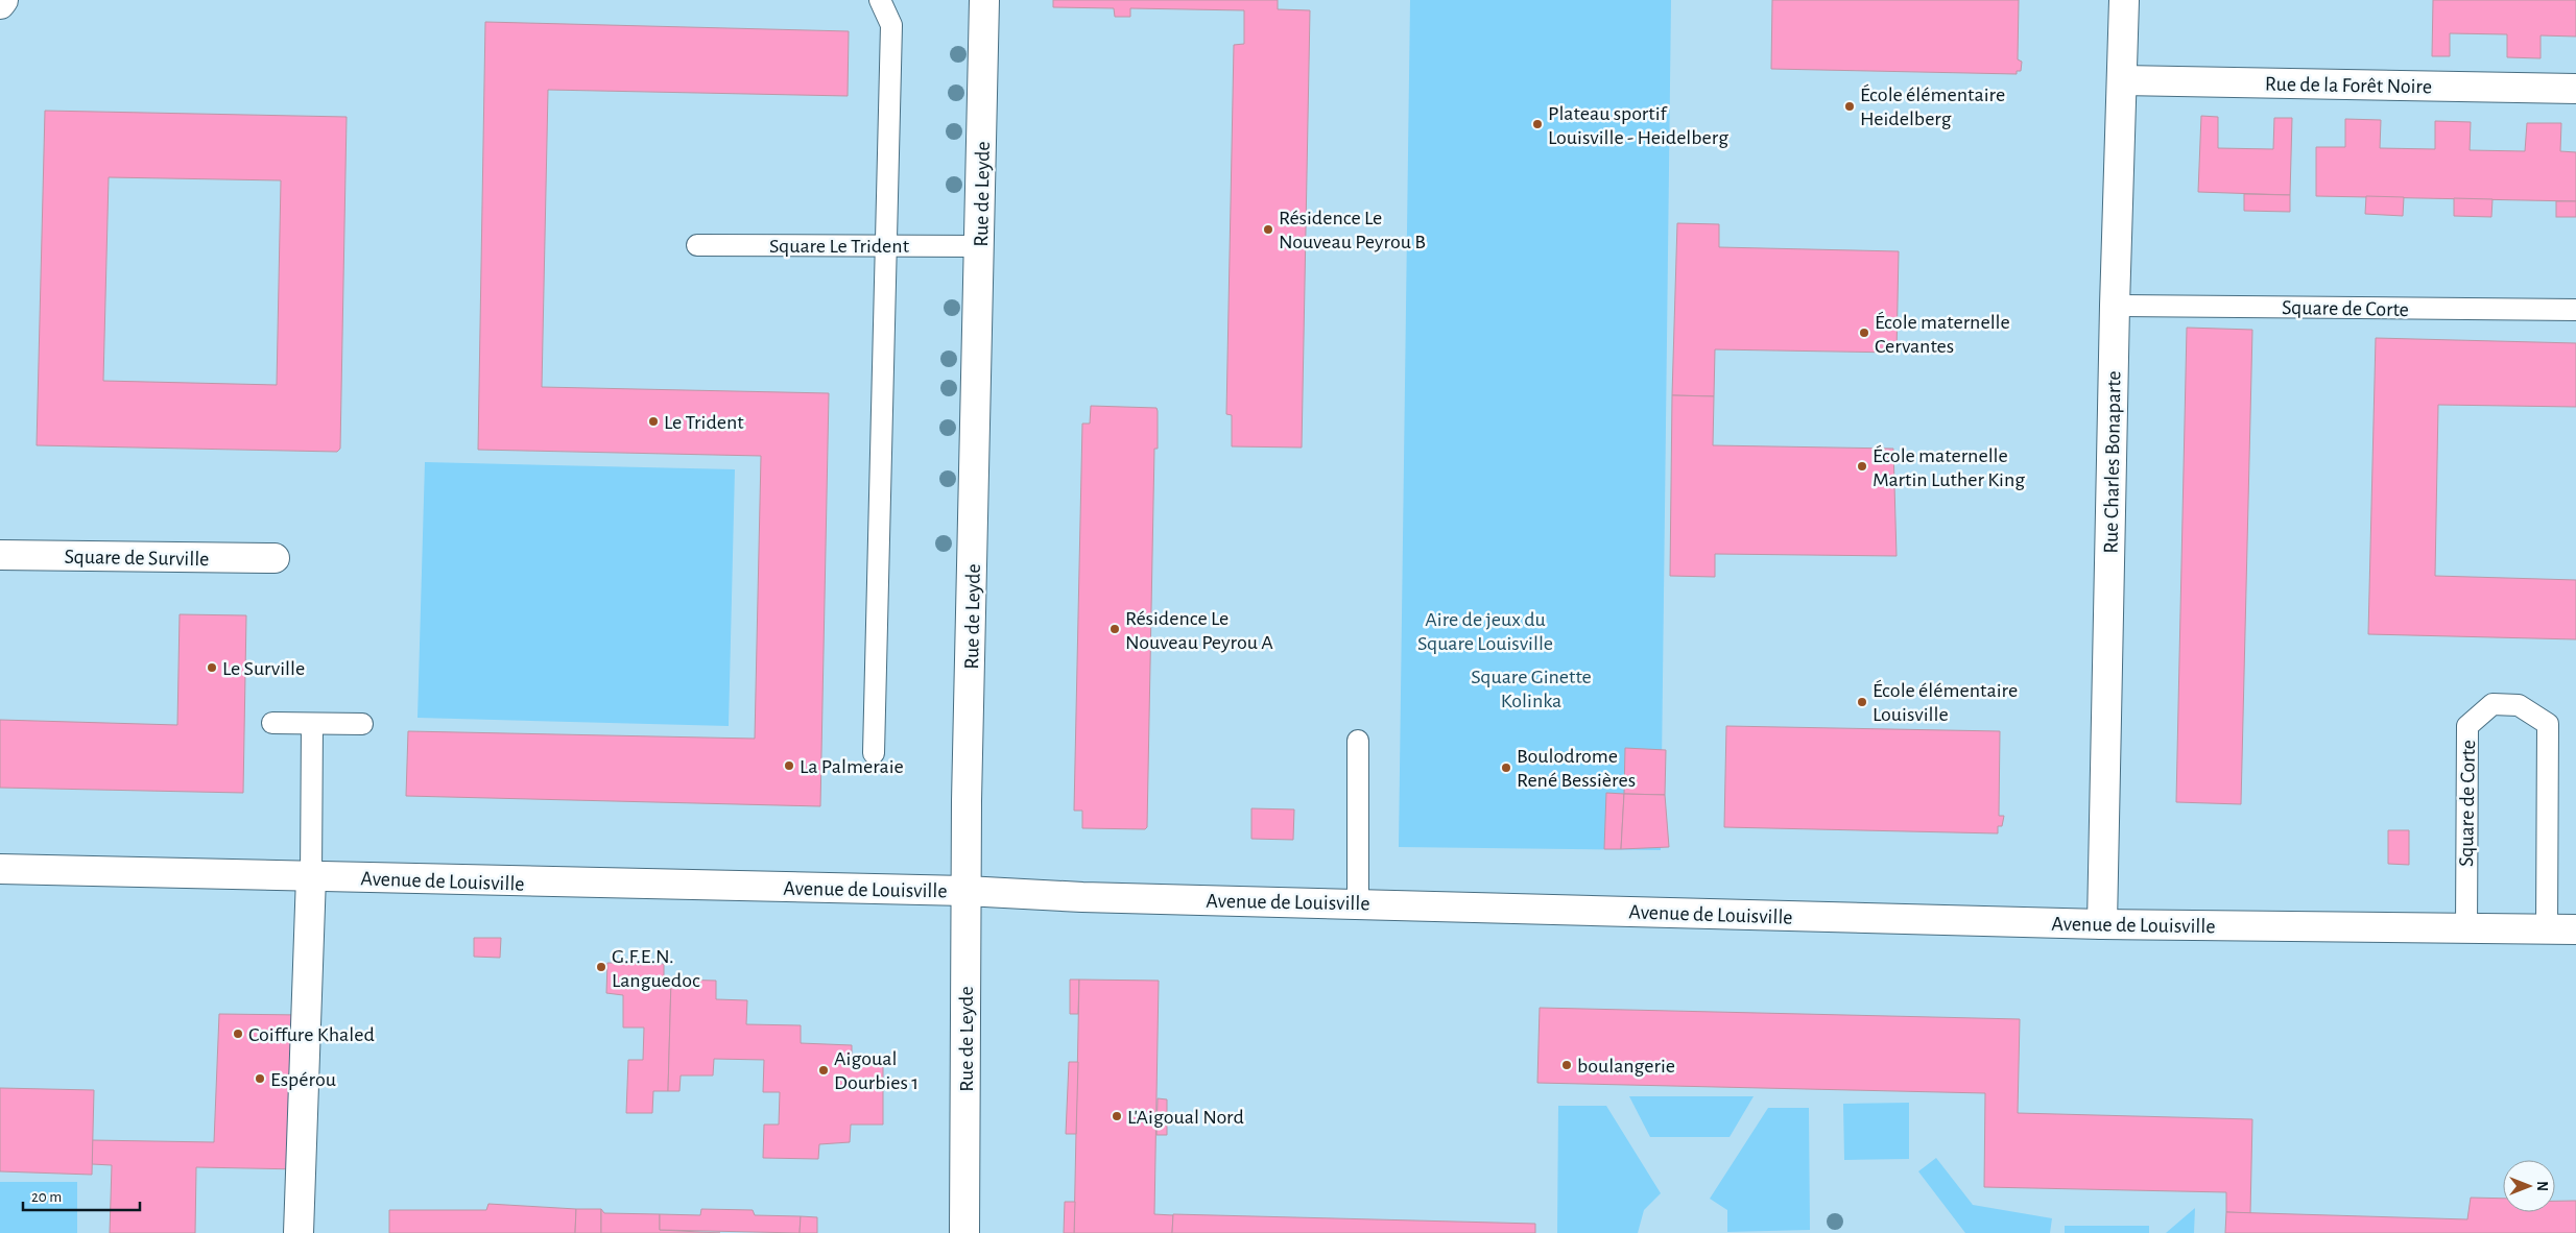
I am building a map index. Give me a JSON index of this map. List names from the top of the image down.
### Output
{
  "streets": {
    "street": [
      "Rue de la Forêt Noire",
      "Rue de Leyde",
      "Rue Charles Bonaparte",
      "Square de Surville",
      "Avenue de Louisville"
    ],
    "lane": ["Square Le Trident", "Square de Corte"]
  },
  "crossings": [
    ["Rue de la Forêt Noire", "Rue Charles Bonaparte"],
    ["Rue de Leyde", "Square Le Trident"],
    ["Rue de Leyde", "Avenue de Louisville"],
    ["Square de Corte", "Rue Charles Bonaparte"],
    ["Square de Corte", "Avenue de Louisville"],
    ["Rue Charles Bonaparte", "Avenue de Louisville"]
  ],
  "parks": ["Aire de jeux du Square Louisville", "Square Ginette Kolinka"],
  "places": [
    "École élémentaire Heidelberg",
    "Plateau sportif Louisville - Heidelberg",
    "Résidence Le Nouveau Peyrou B",
    "École maternelle Cervantes",
    "Le Trident",
    "École maternelle Martin Luther King",
    "Résidence Le Nouveau Peyrou A",
    "Le Surville",
    "École élémentaire Louisville",
    "La Palmeraie",
    "Boulodrome René Bessières",
    "G.F.E.N. Languedoc",
    "Coiffure Khaled",
    "boulangerie",
    "Aigoual Dourbies 1",
    "Espérou",
    "L'Aigoual Nord"
  ],
  "scale_bar": "20 m",
  "north": "right"
}
